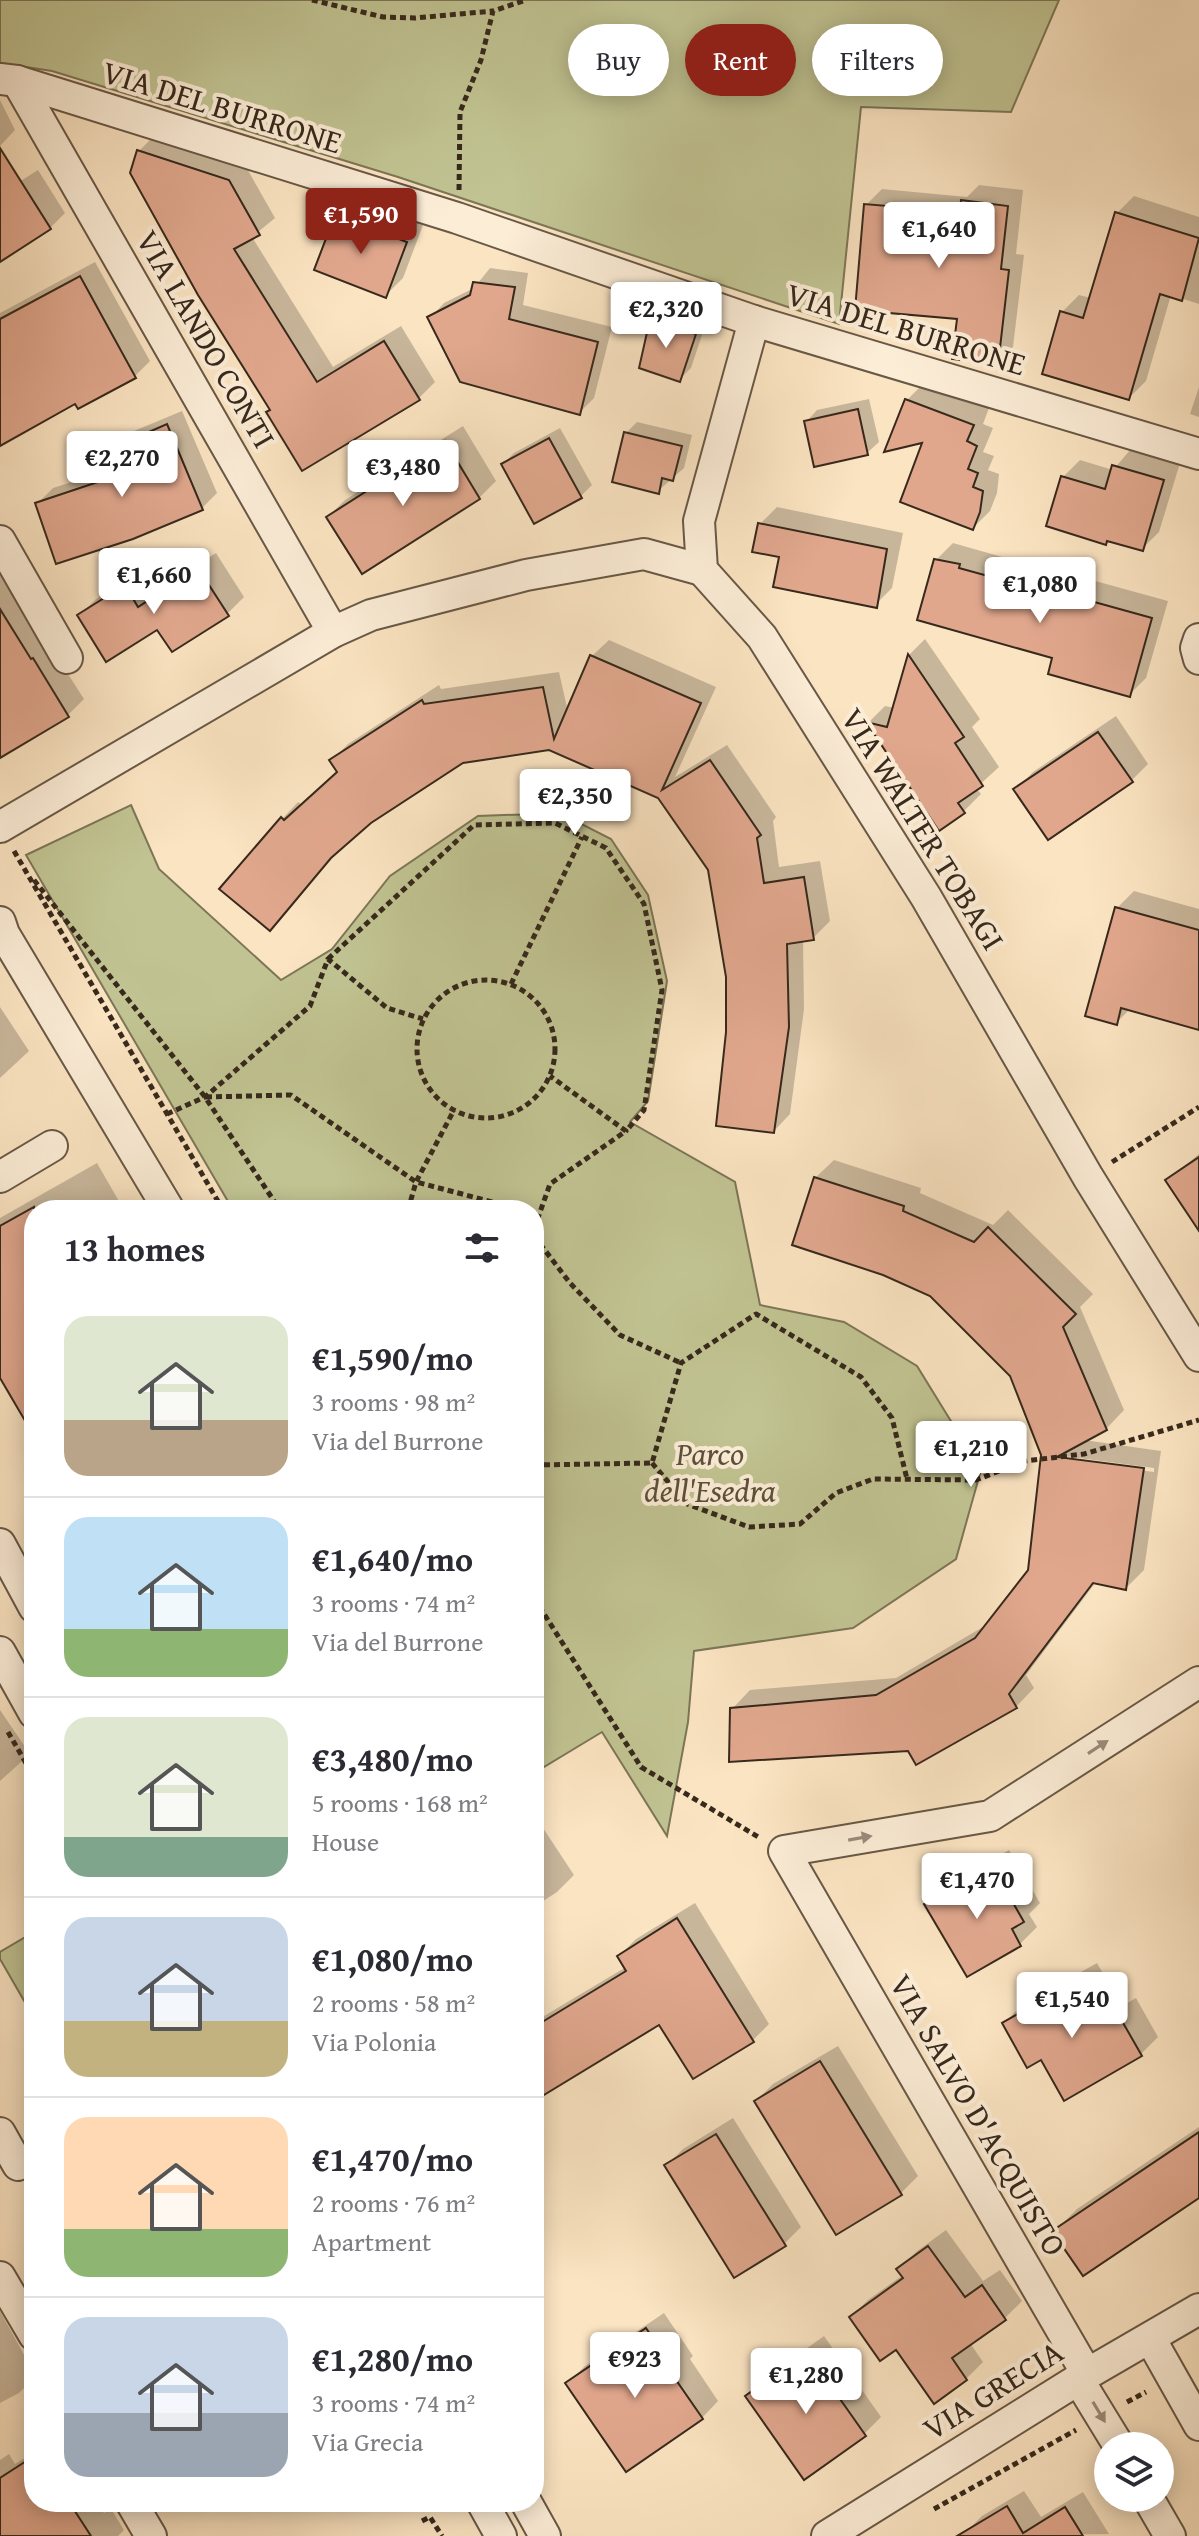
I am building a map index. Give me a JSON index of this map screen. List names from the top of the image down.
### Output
{
  "streets": {
    "street": [
      "VIA DEL BURRONE",
      "VIA LANDO CONTI",
      "VIA WALTER TOBAGI",
      "VIA SALVO D'ACQUISTO",
      "VIA GRECIA"
    ]
  },
  "crossings": [
    ["VIA DEL BURRONE", "VIA LANDO CONTI"],
    ["VIA SALVO D'ACQUISTO", "VIA GRECIA"]
  ],
  "parks": ["Parco dell'Esedra"],
  "page": {
    "chip": ["Buy", "Rent", "Filters"],
    "price": [
      "€1,590",
      "€1,640",
      "€2,320",
      "€2,270",
      "€3,480",
      "€1,660",
      "€1,080",
      "€2,350",
      "€1,210",
      "€1,470",
      "€1,540",
      "€923",
      "€1,280"
    ],
    "heading": "13 homes",
    "list": [
      {
        "name": "€1,590/mo",
        "note": "3 rooms · 98 m² · Via del Burrone"
      },
      {
        "name": "€1,640/mo",
        "note": "3 rooms · 74 m² · Via del Burrone"
      },
      {
        "name": "€3,480/mo",
        "note": "5 rooms · 168 m² · House"
      },
      {
        "name": "€1,080/mo",
        "note": "2 rooms · 58 m² · Via Polonia"
      },
      {
        "name": "€1,470/mo",
        "note": "2 rooms · 76 m² · Apartment"
      },
      {
        "name": "€1,280/mo",
        "note": "3 rooms · 74 m² · Via Grecia"
      }
    ]
  }
}
